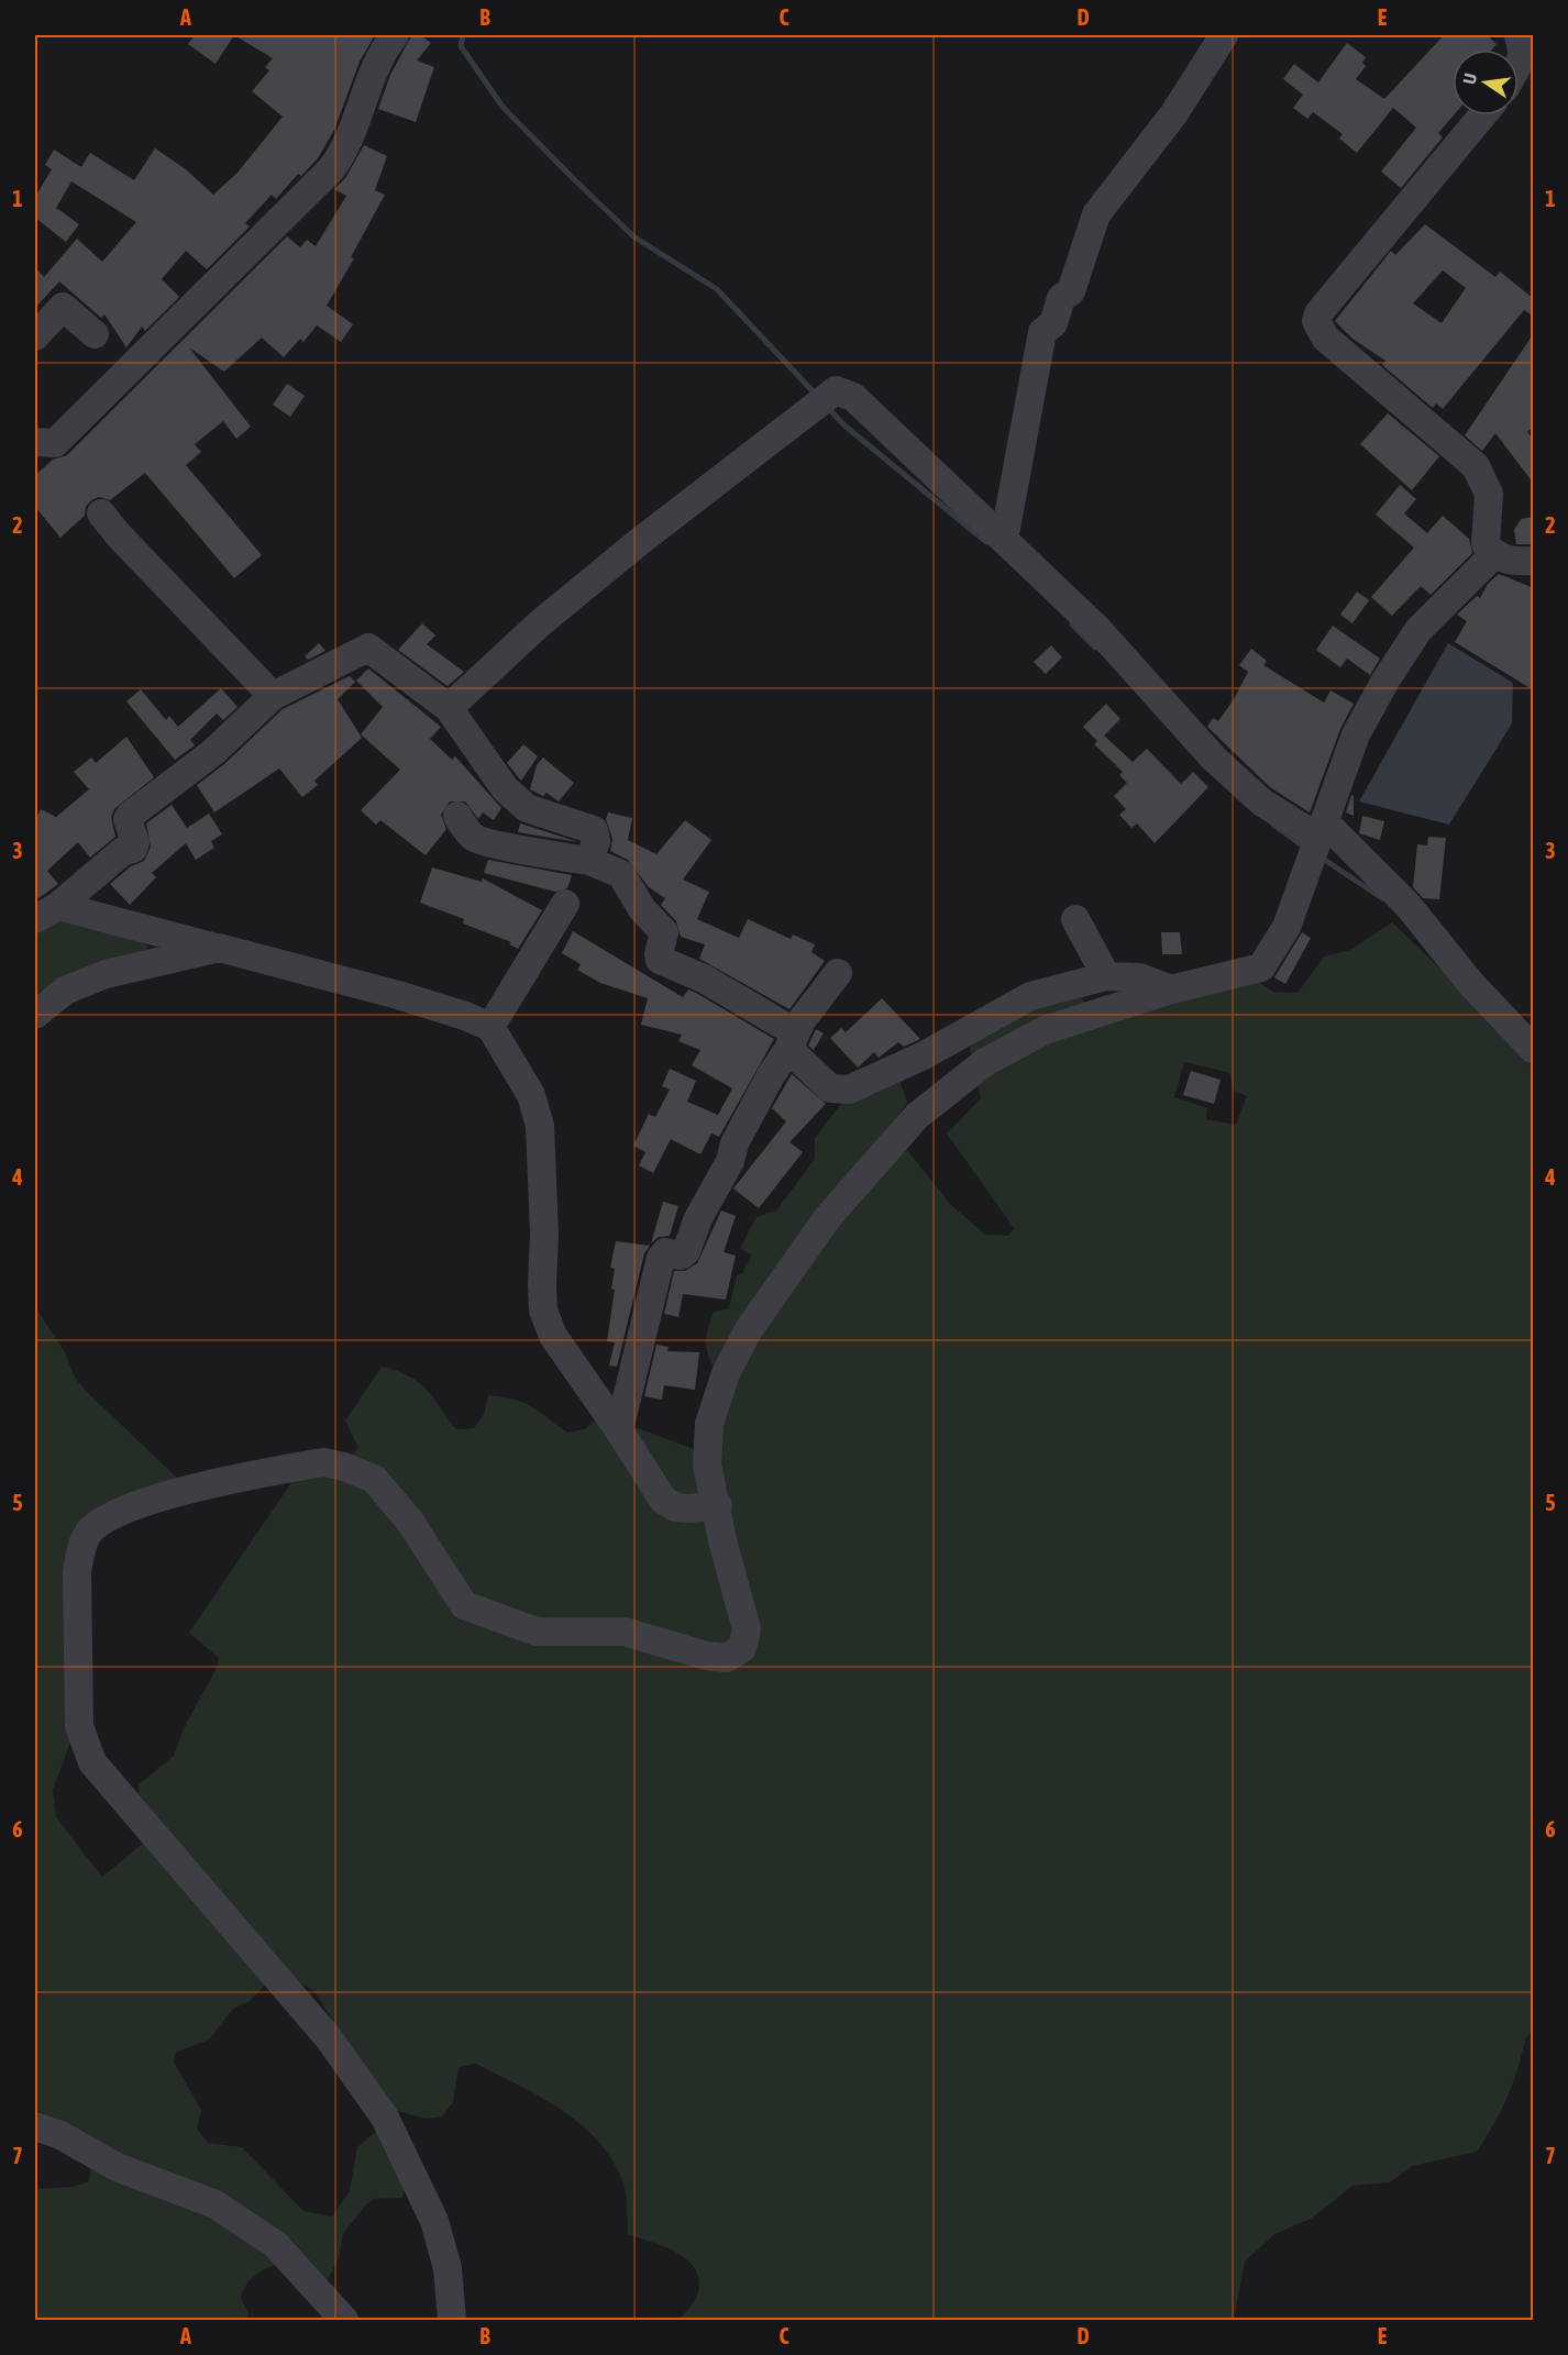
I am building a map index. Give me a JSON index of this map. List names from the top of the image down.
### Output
{
  "north": "left",
  "grid": {
    "columns": [
      "A",
      "B",
      "C",
      "D",
      "E"
    ],
    "rows": [
      "1",
      "2",
      "3",
      "4",
      "5",
      "6",
      "7"
    ]
  }
}
